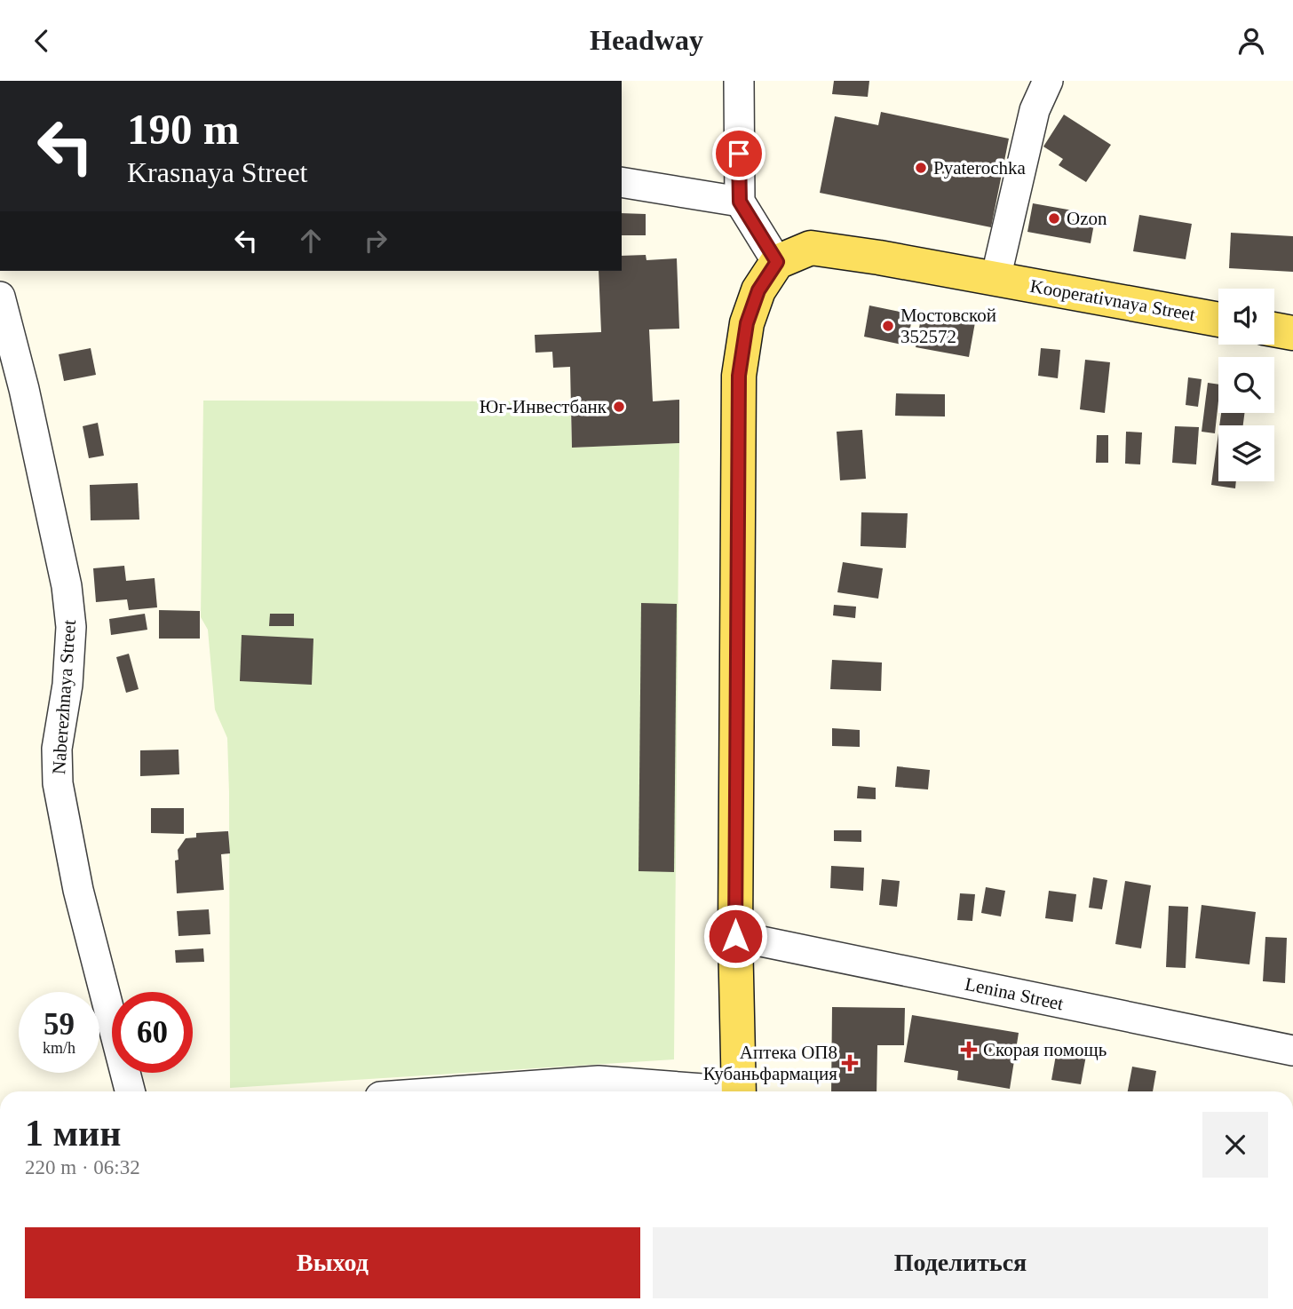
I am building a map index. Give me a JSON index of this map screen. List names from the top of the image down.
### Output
{
  "streets": {
    "main road": ["Kooperativnaya Street"],
    "street": ["Naberezhnaya Street", "Lenina Street"]
  },
  "places": {
    "other": [
      "Pyaterochka",
      "Ozon",
      "Мостовской 352572",
      "Юг-Инвестбанк"
    ],
    "health": ["Скорая помощь", "Аптека ОП8 Кубаньфармация"]
  },
  "page": {
    "header": "Headway",
    "turn": ["190 m", "Krasnaya Street"],
    "speed": "59 km/h",
    "limit": "60",
    "heading": ["1 мин", "220 m · 06:32"],
    "buttons": ["Выход", "Поделиться"]
  }
}
